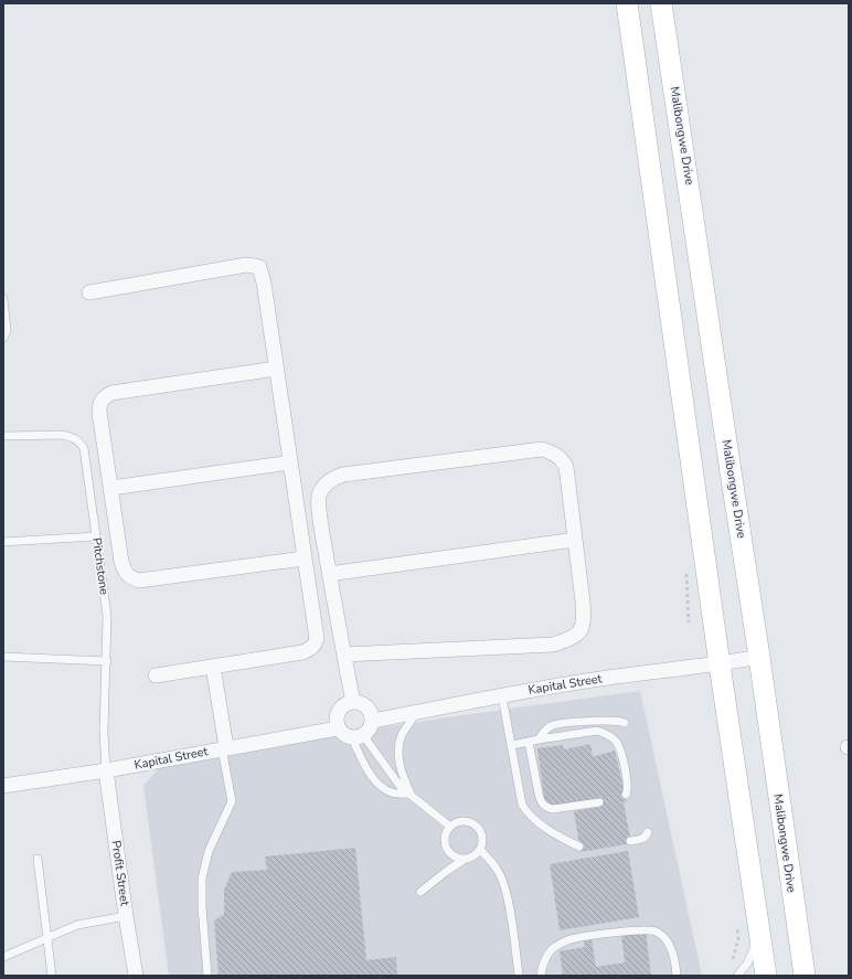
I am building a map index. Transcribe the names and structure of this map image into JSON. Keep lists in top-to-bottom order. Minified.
{"streets":{"main road":["Malibongwe Drive"],"street":["Kapital Street","Profit Street"],"lane":["Pitchstone"]},"crossings":[["Malibongwe Drive","Kapital Street"],["Pitchstone","Kapital Street"],["Pitchstone","Profit Street"],["Kapital Street","Profit Street"]]}
